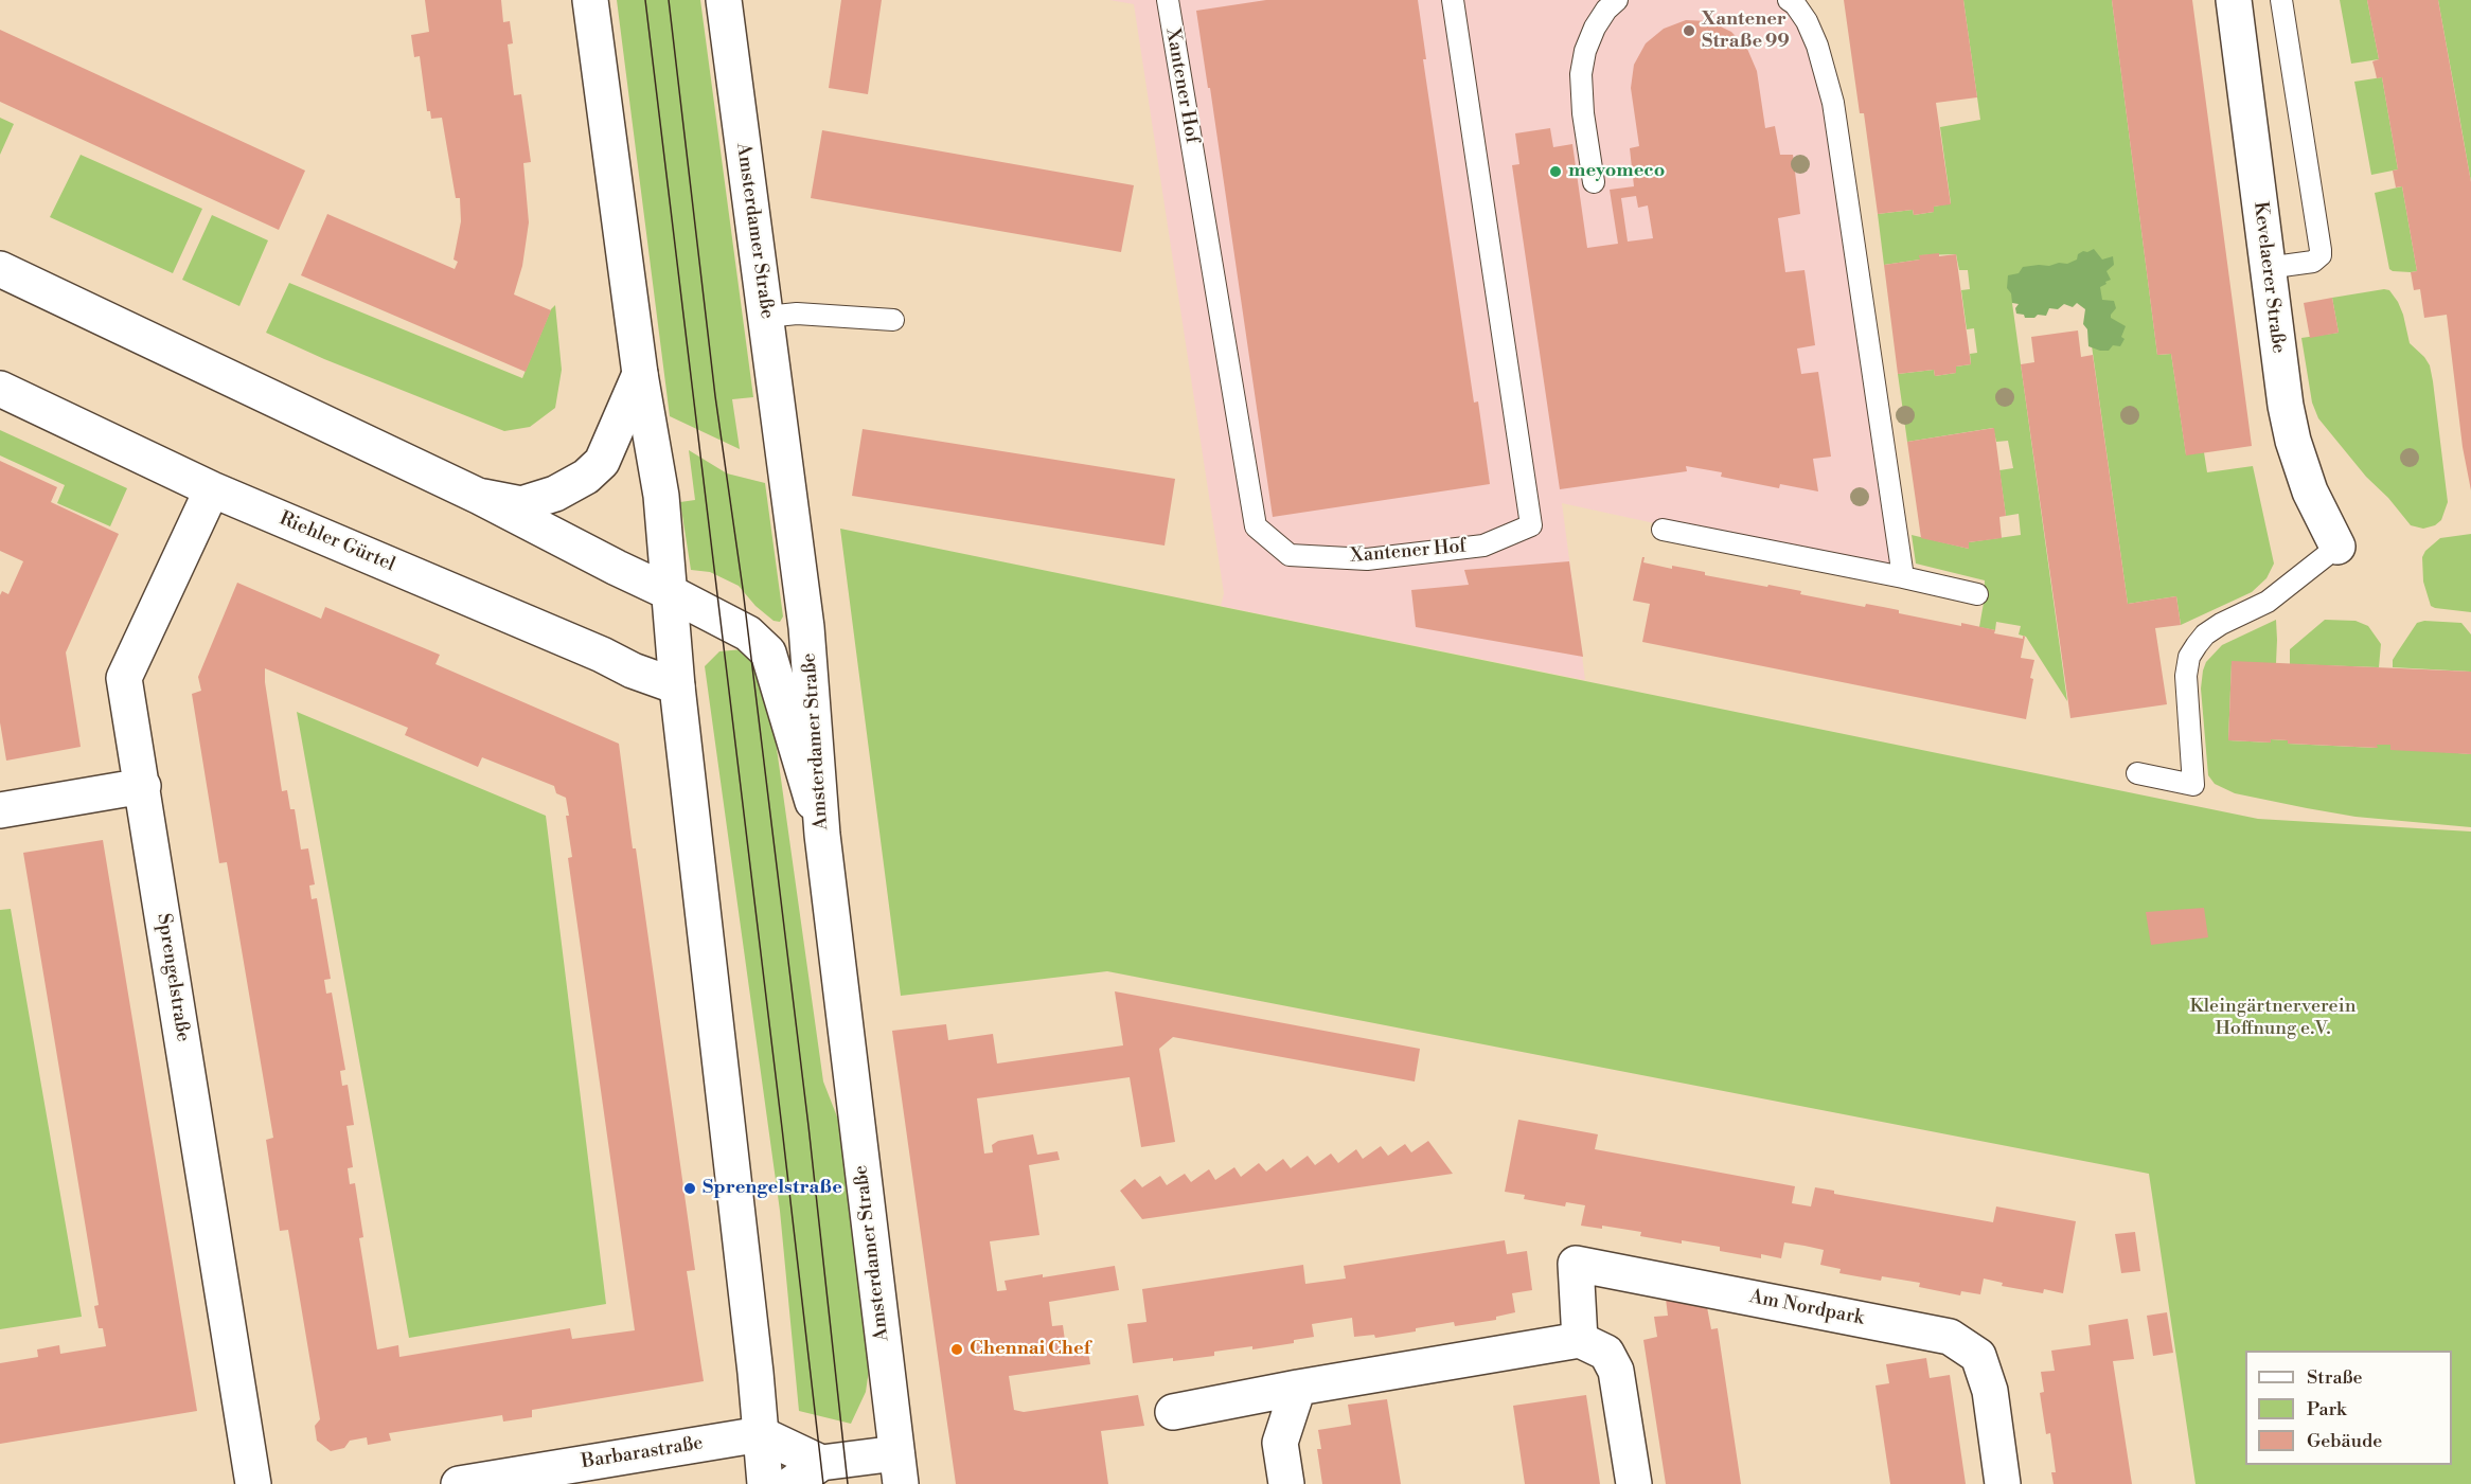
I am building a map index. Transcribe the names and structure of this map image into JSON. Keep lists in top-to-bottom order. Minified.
{"streets":{"street":["Amsterdamer Straße","Kevelaerer Straße","Riehler Gürtel","Sprengelstraße","Am Nordpark","Barbarastraße"],"lane":["Xantener Hof"]},"crossings":[["Riehler Gürtel","Sprengelstraße"]],"parks":["Kleingärtnerverein Hoffnung e.V."],"places":["Xantener Straße 99","meyomeco","Sprengelstraße","Chennai Chef"],"legend":["Straße","Park","Gebäude"]}
